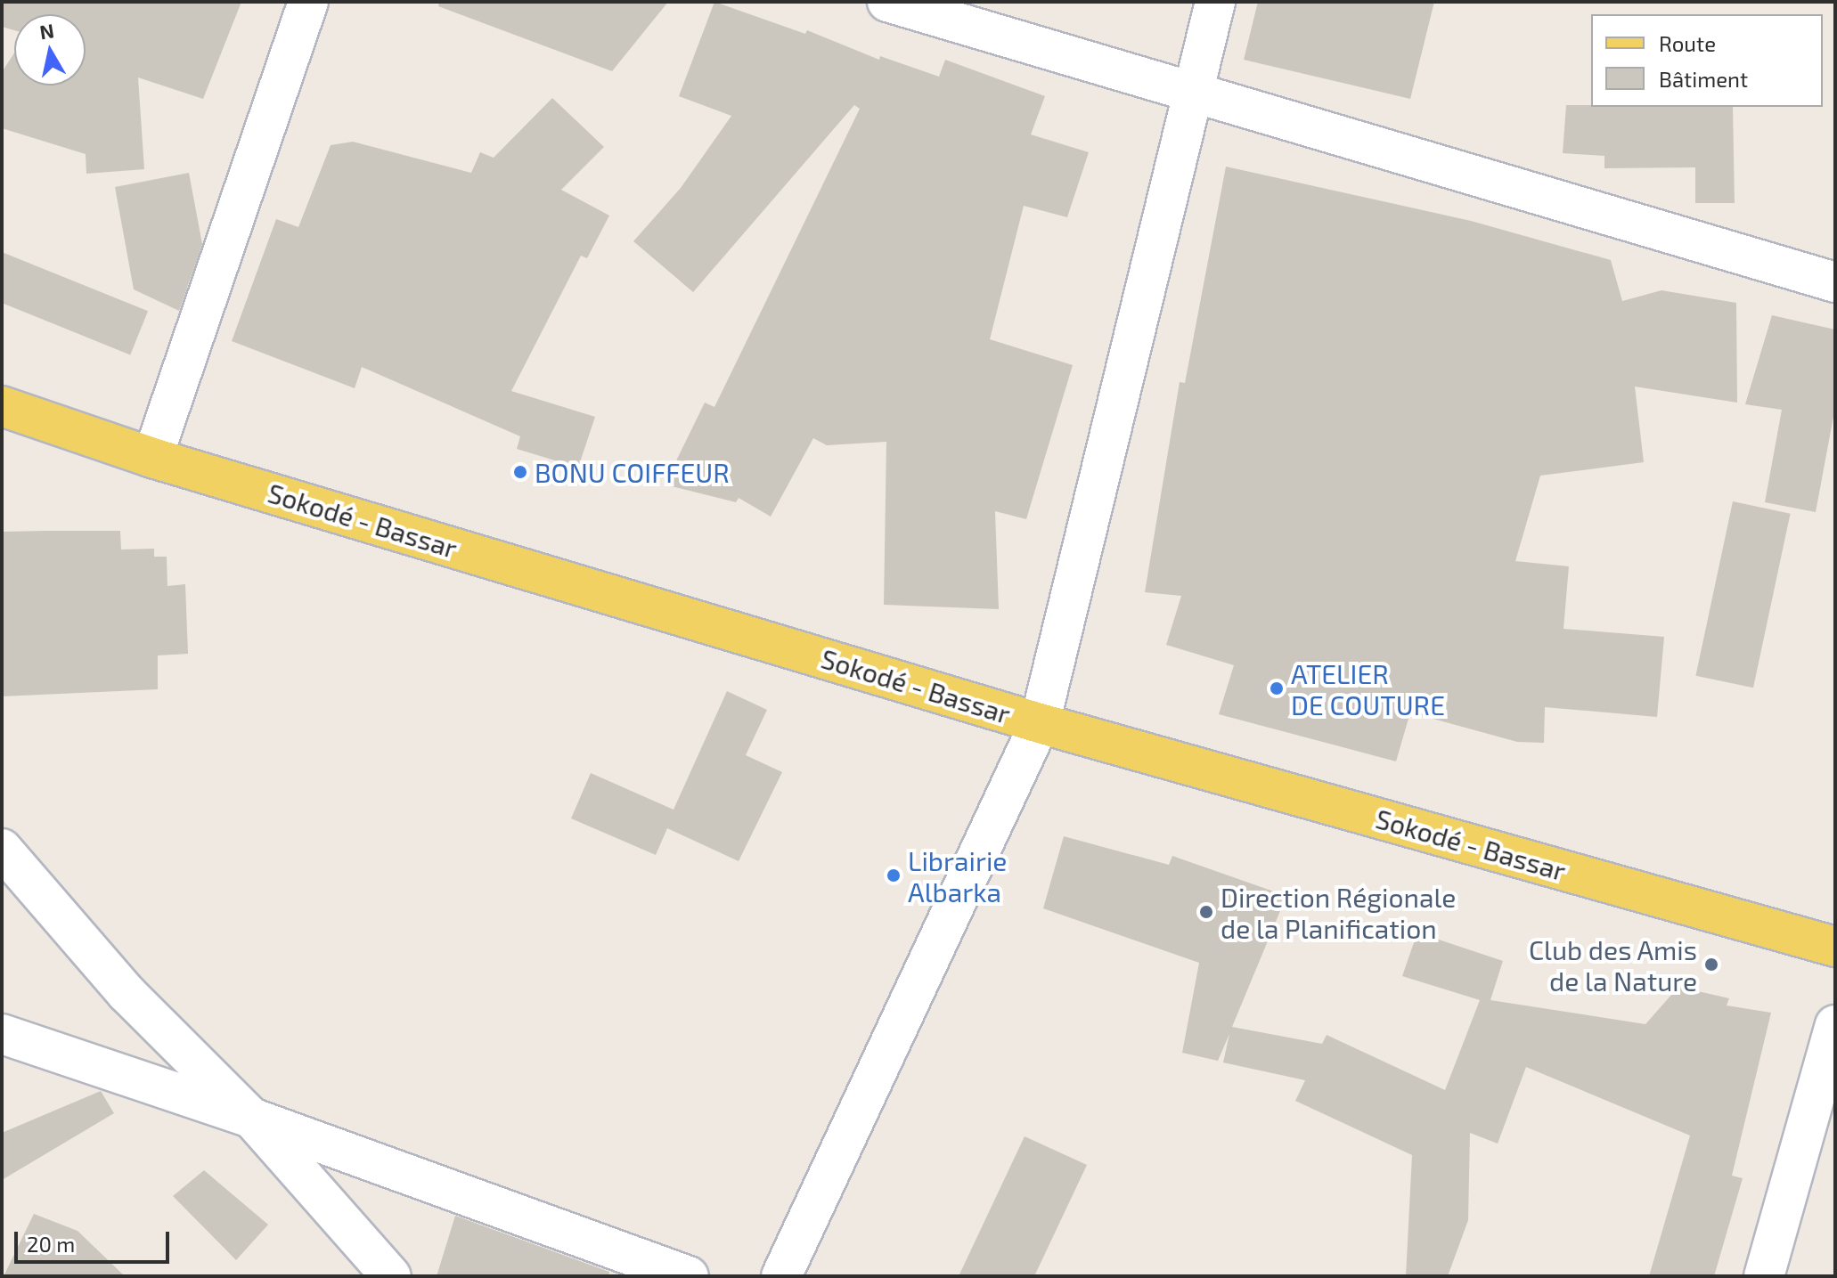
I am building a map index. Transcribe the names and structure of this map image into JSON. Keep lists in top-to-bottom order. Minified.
{"streets":{"main road":["Sokodé - Bassar"]},"places":["BONU COIFFEUR","ATELIER DE COUTURE","Librairie Albarka","Direction Régionale de la Planification","Club des Amis de la Nature"],"legend":["Route","Bâtiment"],"scale_bar":"20 m","north":"top"}
